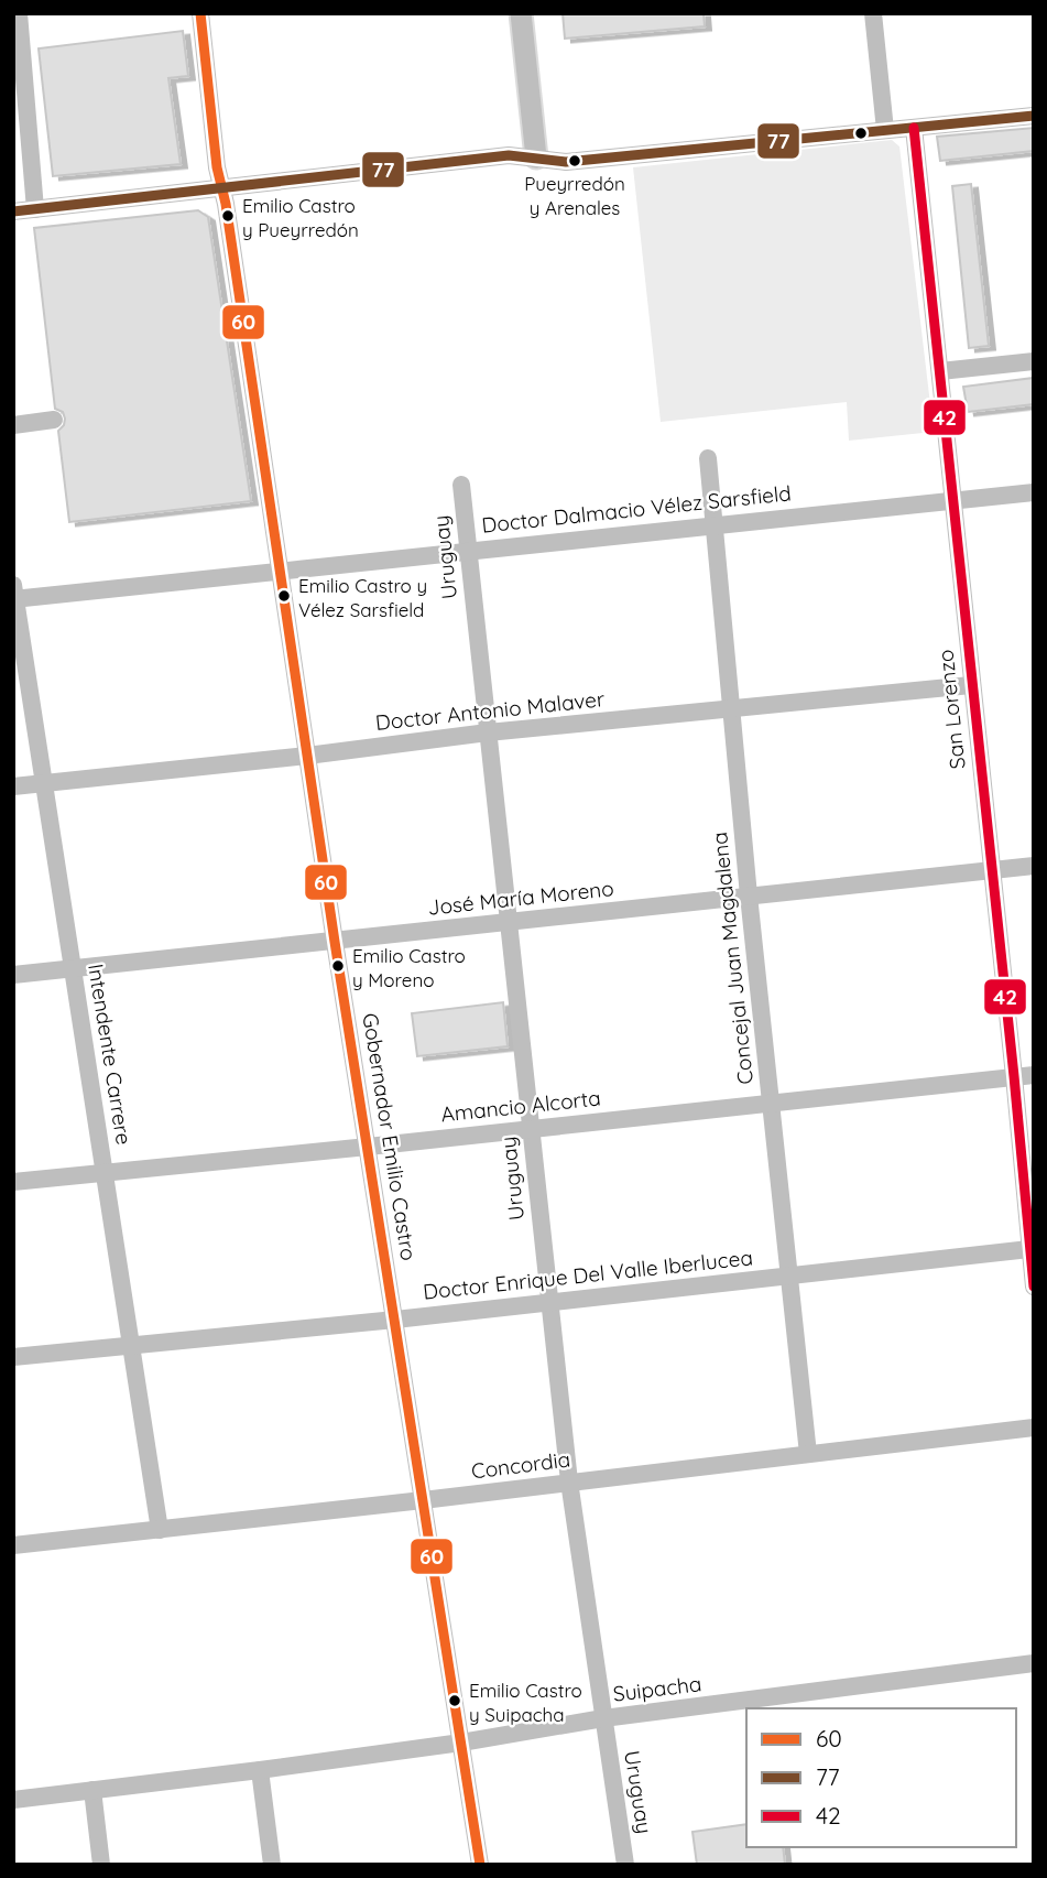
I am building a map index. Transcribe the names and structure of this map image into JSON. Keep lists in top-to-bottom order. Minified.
{"streets":{"street":["Doctor Dalmacio Vélez Sarsfield","Uruguay","San Lorenzo","Doctor Antonio Malaver","José María Moreno","Concejal Juan Magdalena","Intendente Carrere","Amancio Alcorta","Gobernador Emilio Castro","Doctor Enrique Del Valle Iberlucea","Concordia","Suipacha"]},"crossings":[["Doctor Dalmacio Vélez Sarsfield","Uruguay"],["Doctor Dalmacio Vélez Sarsfield","San Lorenzo"],["Doctor Dalmacio Vélez Sarsfield","Concejal Juan Magdalena"],["Doctor Dalmacio Vélez Sarsfield","Intendente Carrere"],["Doctor Dalmacio Vélez Sarsfield","Gobernador Emilio Castro"],["Uruguay","Doctor Antonio Malaver"],["Uruguay","José María Moreno"],["Uruguay","Amancio Alcorta"],["Uruguay","Doctor Enrique Del Valle Iberlucea"],["Uruguay","Concordia"],["Uruguay","Suipacha"],["San Lorenzo","Doctor Antonio Malaver"],["San Lorenzo","José María Moreno"],["San Lorenzo","Amancio Alcorta"],["San Lorenzo","Doctor Enrique Del Valle Iberlucea"],["Doctor Antonio Malaver","Concejal Juan Magdalena"],["Doctor Antonio Malaver","Intendente Carrere"],["Doctor Antonio Malaver","Gobernador Emilio Castro"],["José María Moreno","Concejal Juan Magdalena"],["José María Moreno","Intendente Carrere"],["José María Moreno","Gobernador Emilio Castro"],["Concejal Juan Magdalena","Amancio Alcorta"],["Concejal Juan Magdalena","Doctor Enrique Del Valle Iberlucea"],["Concejal Juan Magdalena","Concordia"],["Intendente Carrere","Amancio Alcorta"],["Intendente Carrere","Doctor Enrique Del Valle Iberlucea"],["Intendente Carrere","Concordia"],["Amancio Alcorta","Gobernador Emilio Castro"],["Gobernador Emilio Castro","Doctor Enrique Del Valle Iberlucea"],["Gobernador Emilio Castro","Concordia"],["Gobernador Emilio Castro","Suipacha"]],"places":["Pueyrredón y Arenales","Emilio Castro y Pueyrredón","Emilio Castro y Vélez Sarsfield","Emilio Castro y Moreno","Emilio Castro y Suipacha"],"lines":["transit line 60","transit line 77","transit line 42"],"legend":["60","77","42"]}
